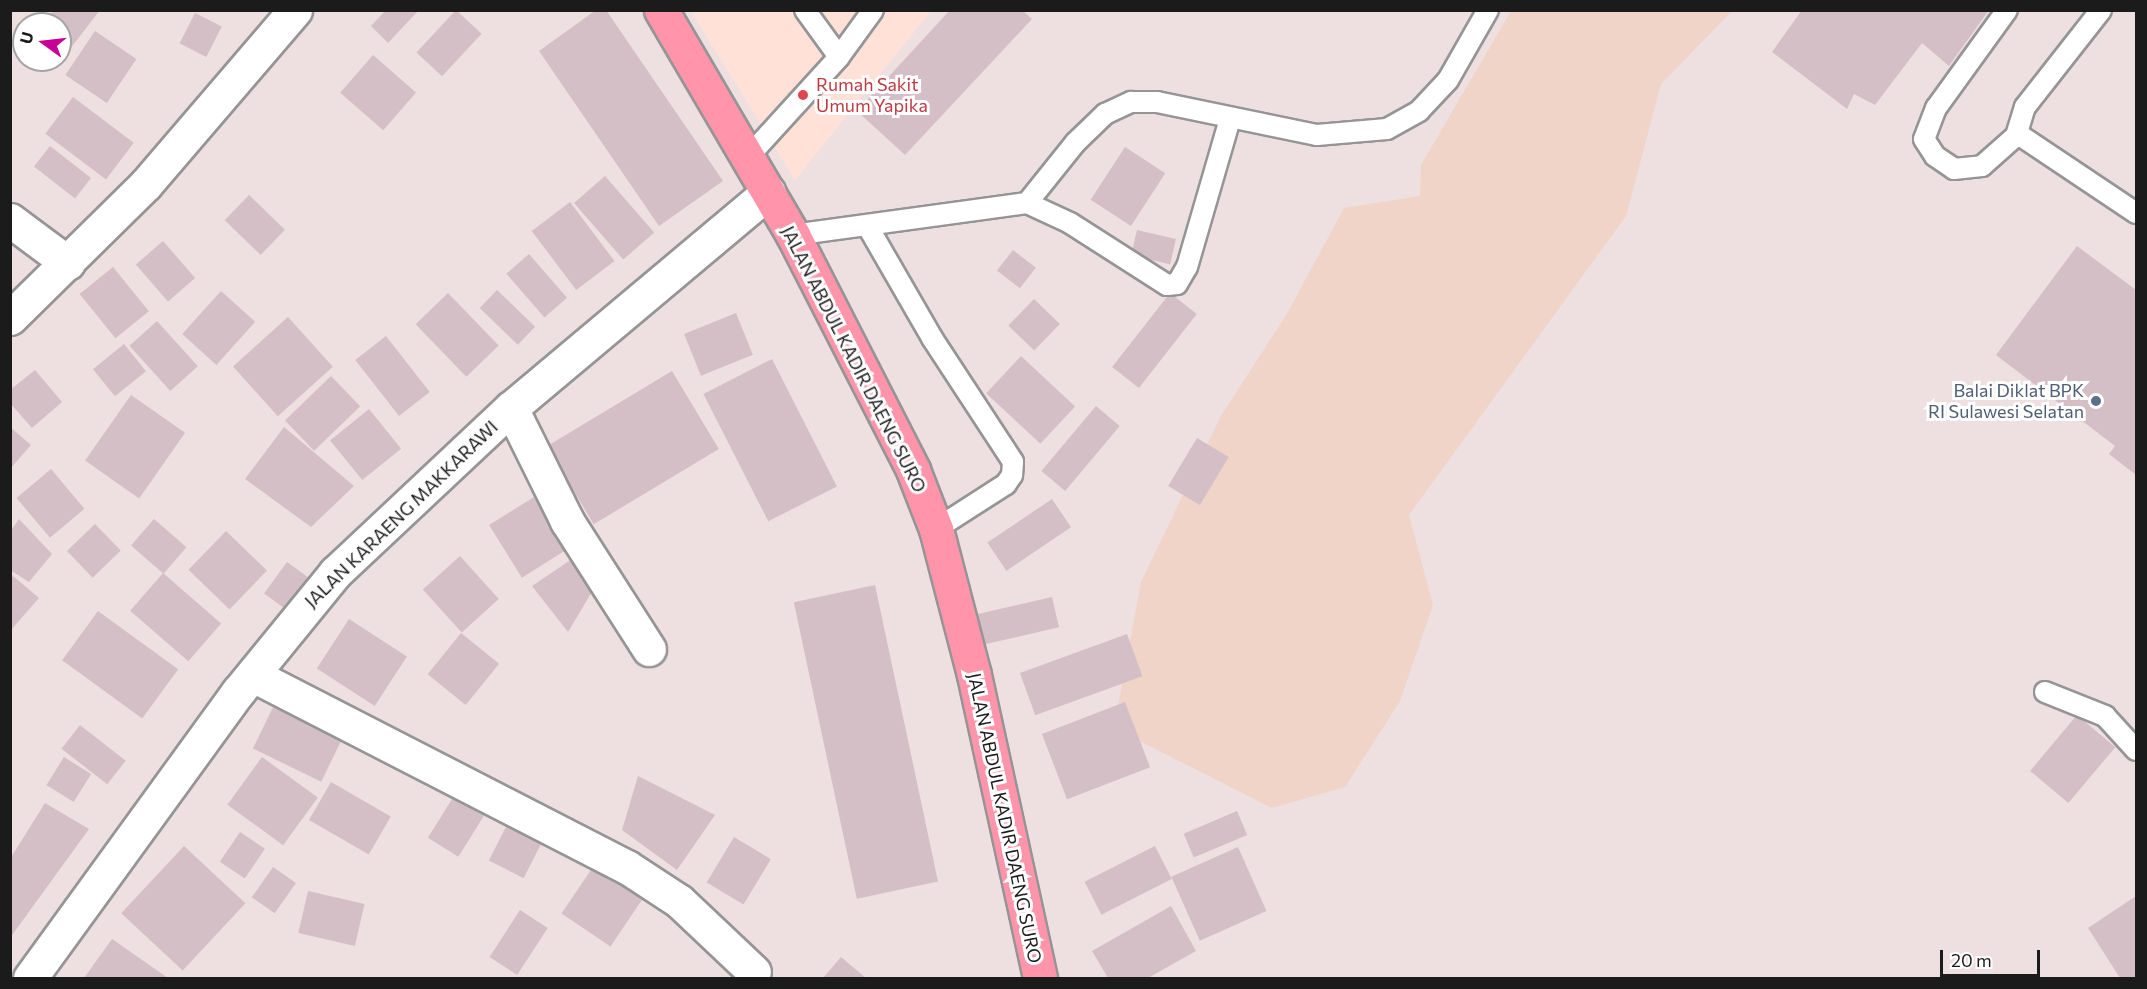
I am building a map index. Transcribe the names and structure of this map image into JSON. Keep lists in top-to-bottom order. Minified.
{"streets":{"main road":["JALAN ABDUL KADIR DAENG SURO"],"street":["JALAN KARAENG MAKKARAWI"]},"crossings":[["JALAN ABDUL KADIR DAENG SURO","JALAN KARAENG MAKKARAWI"]],"places":["Rumah Sakit Umum Yapika","Balai Diklat BPK RI Sulawesi Selatan"],"scale_bar":"20 m","north":"left"}
